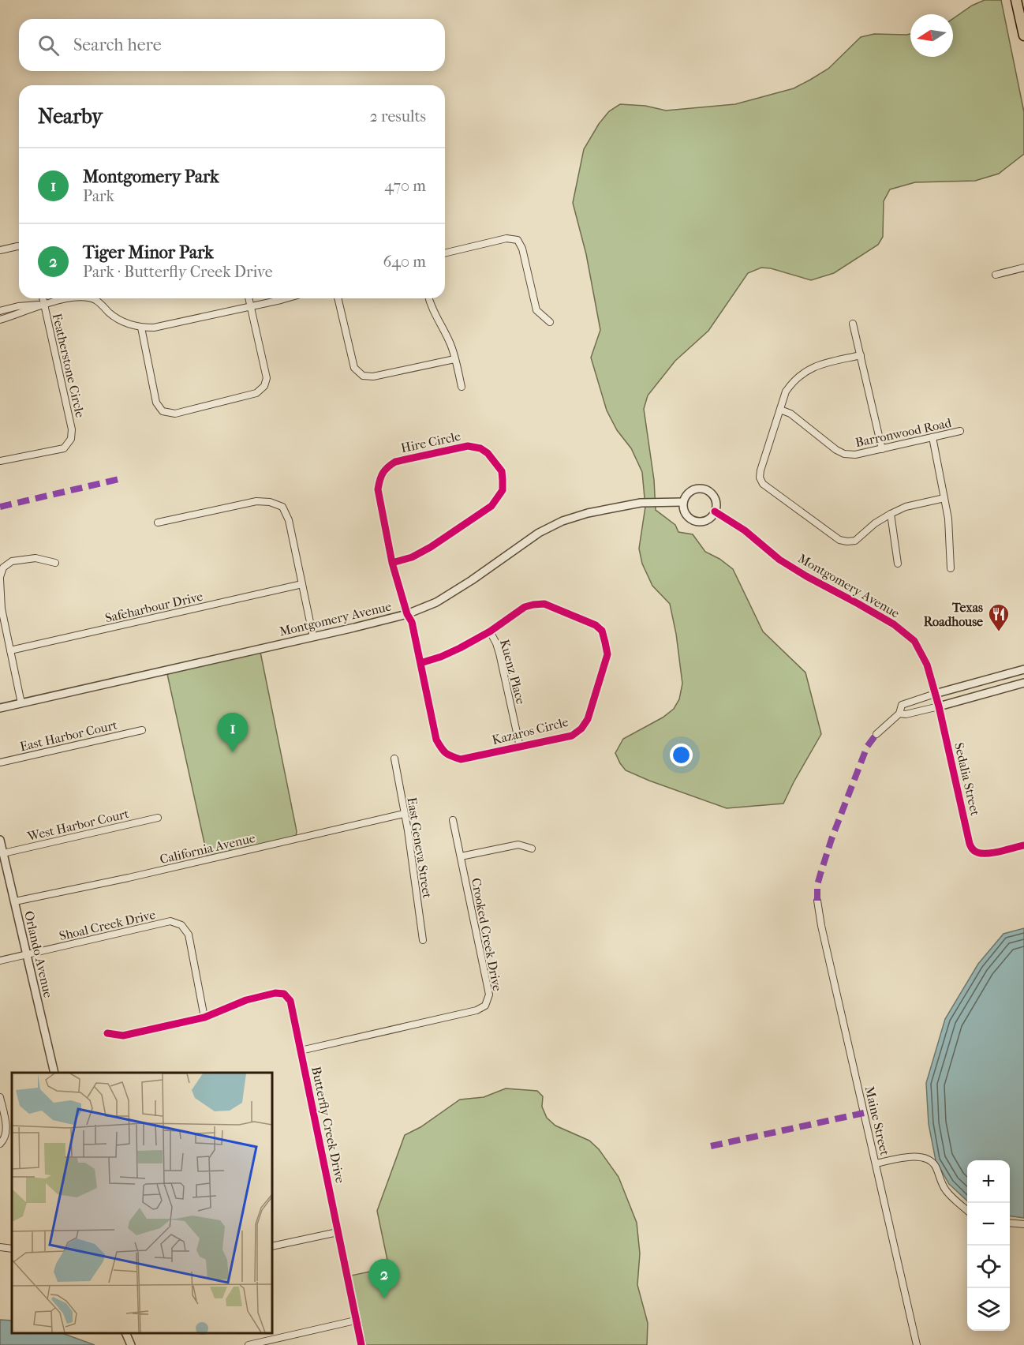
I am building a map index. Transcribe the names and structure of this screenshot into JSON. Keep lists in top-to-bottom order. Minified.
{"streets":{"street":["Featherstone Circle","Barronwood Road","Hire Circle","Montgomery Avenue","Safeharbour Drive","Kuenz Place","Kazaros Circle","East Harbor Court","Sedalia Street","West Harbor Court","East Geneva Street","California Avenue","Shoal Creek Drive","Crooked Creek Drive","Orlando Avenue","Maine Street","Butterfly Creek Drive"]},"crossings":[["Hire Circle","Montgomery Avenue"],["Hire Circle","Kazaros Circle"],["Montgomery Avenue","Kazaros Circle"],["Montgomery Avenue","Sedalia Street"],["Kuenz Place","Kazaros Circle"],["West Harbor Court","Orlando Avenue"],["East Geneva Street","California Avenue"],["California Avenue","Orlando Avenue"],["Shoal Creek Drive","Orlando Avenue"],["Shoal Creek Drive","Butterfly Creek Drive"],["Crooked Creek Drive","Butterfly Creek Drive"]],"places":{"restaurant":["Texas Roadhouse"]},"north":"left","page":{"search":"Search here","heading":["Nearby","2 results"],"list":[{"mark":"1","name":"Montgomery Park","note":"Park","value":"470 m"},{"mark":"2","name":"Tiger Minor Park","note":"Park · Butterfly Creek Drive","value":"640 m"}],"pins":["1","2"],"map_buttons":["+","−"]}}
